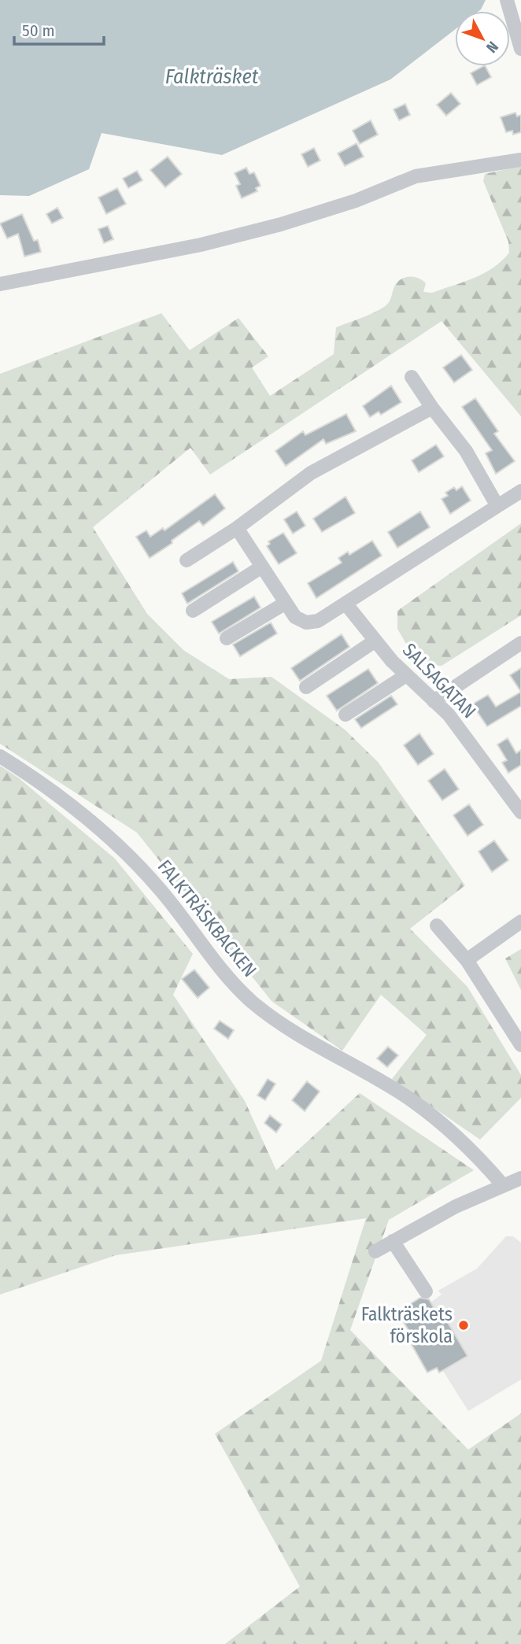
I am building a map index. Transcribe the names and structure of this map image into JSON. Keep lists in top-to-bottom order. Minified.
{"streets":{"street":["SALSAGATAN","FALKTRÄSKBACKEN"]},"water":["Falkträsket"],"places":["Falkträskets förskola"],"scale_bar":"50 m","north":"bottom right"}
